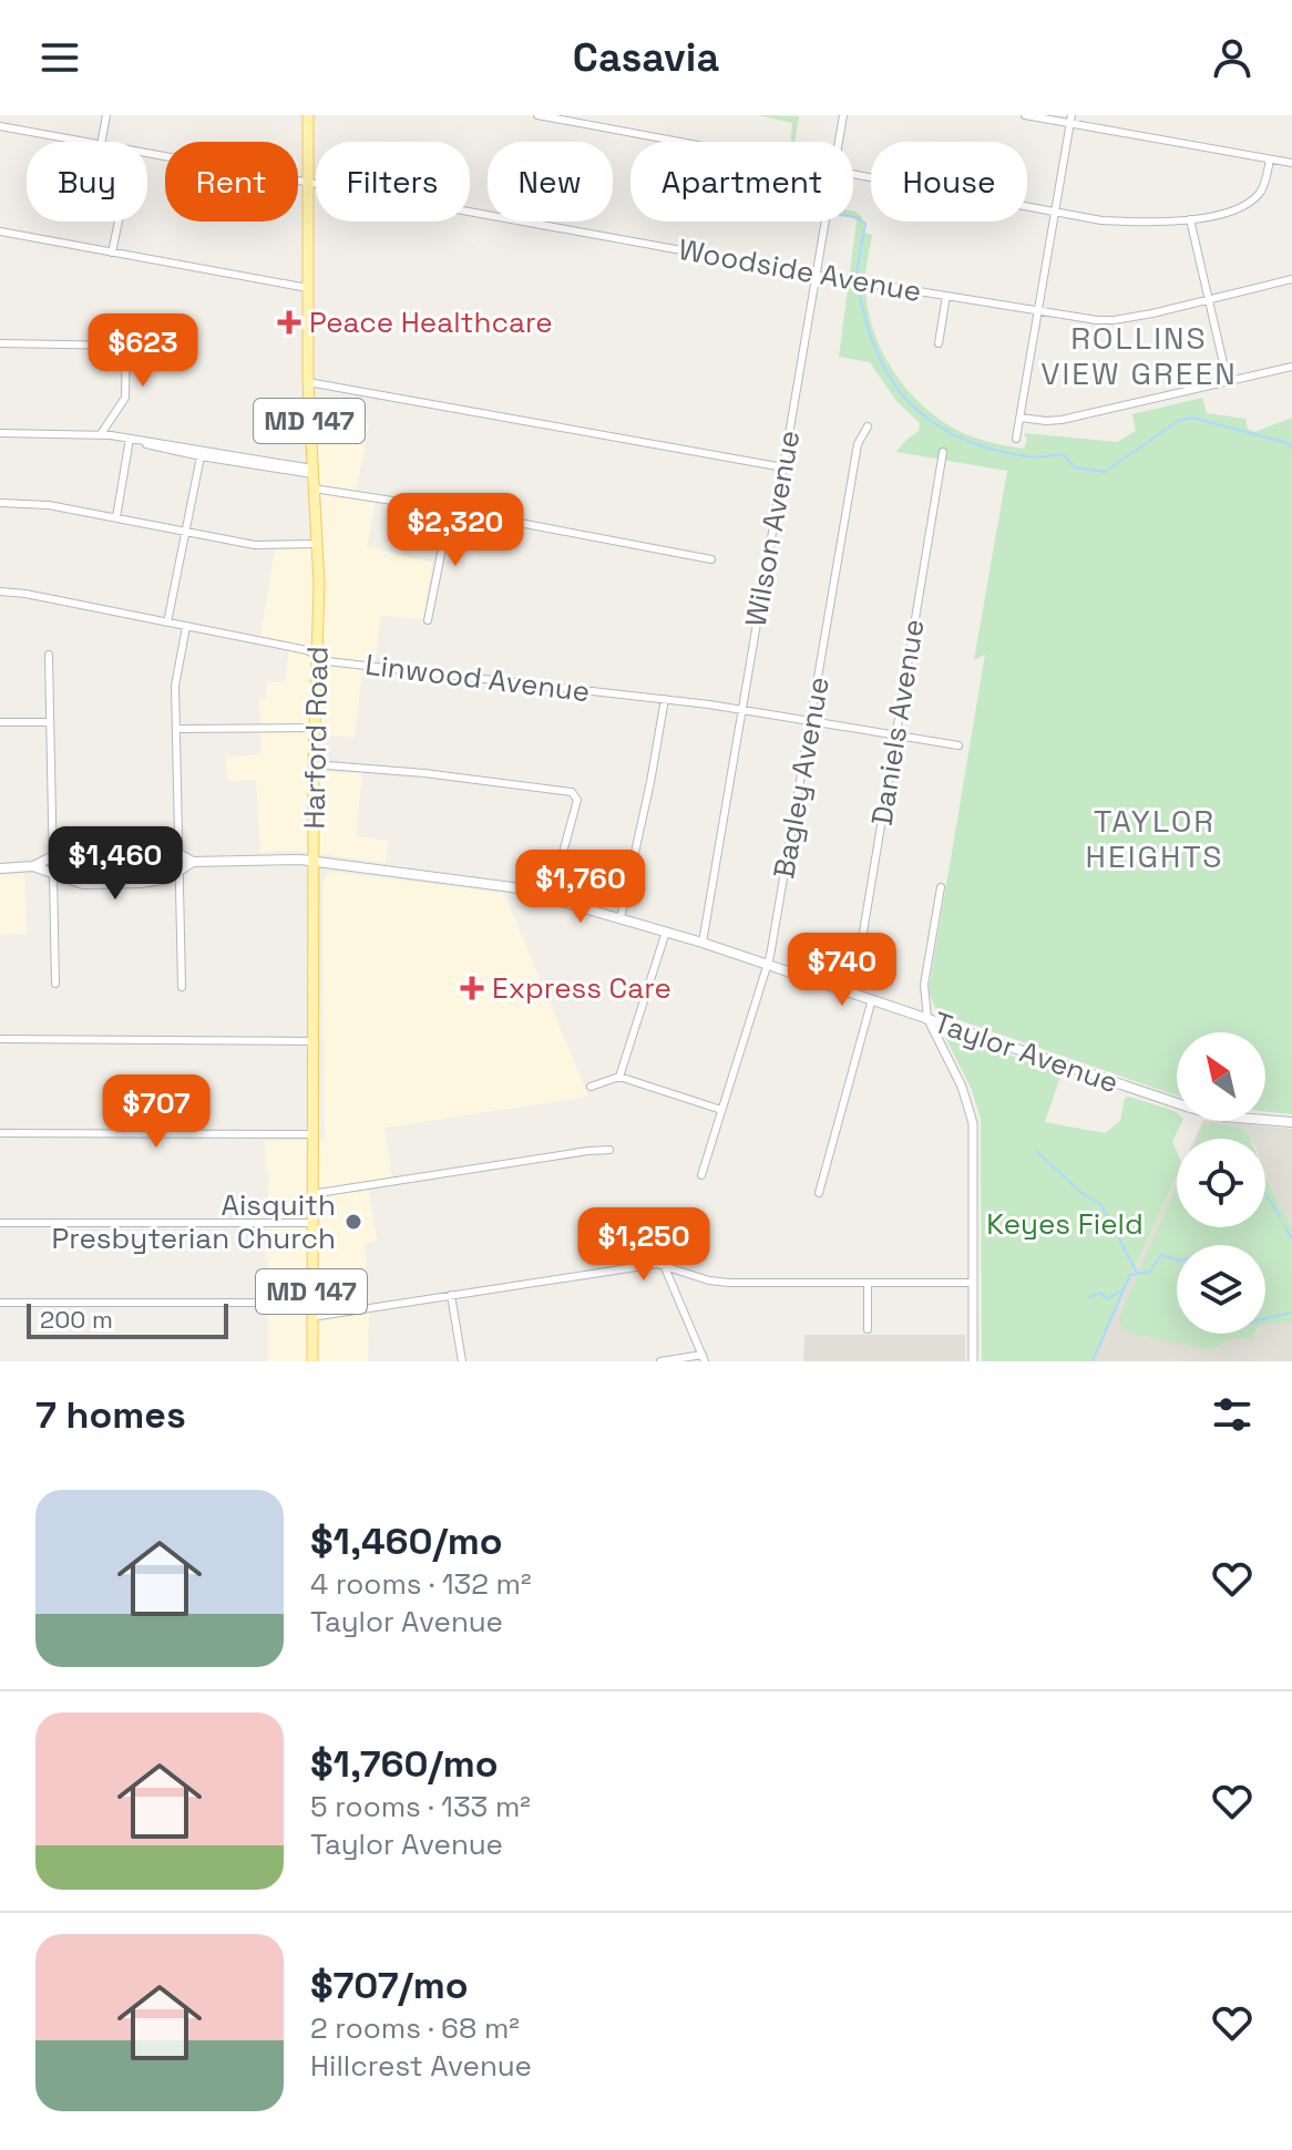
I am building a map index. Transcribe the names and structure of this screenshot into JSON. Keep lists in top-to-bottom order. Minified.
{"streets":{"main road":["MD 147","Harford Road","Taylor Avenue"],"street":["Woodside Avenue","Wilson Avenue","Linwood Avenue","Daniels Avenue","Bagley Avenue"]},"crossings":[["Woodside Avenue","Wilson Avenue"],["Woodside Avenue","Harford Road"],["Wilson Avenue","Linwood Avenue"],["Wilson Avenue","Taylor Avenue"],["Linwood Avenue","Daniels Avenue"],["Linwood Avenue","Harford Road"],["Linwood Avenue","Bagley Avenue"],["Daniels Avenue","Taylor Avenue"],["Harford Road","Taylor Avenue"],["Bagley Avenue","Taylor Avenue"]],"districts":["ROLLINS VIEW GREEN","TAYLOR HEIGHTS"],"parks":["Keyes Field"],"places":{"health":["Peace Healthcare","Express Care"],"other":["Aisquith Presbyterian Church"]},"scale_bar":"200 m","north":"top left","page":{"header":"Casavia","chip":["Buy","Rent","Filters","New","Apartment","House"],"price":["$623","$2,320","$1,460","$1,760","$740","$707","$1,250"],"scale":"200 m","heading":"7 homes","list":[{"name":"$1,460/mo","note":"4 rooms · 132 m² · Taylor Avenue"},{"name":"$1,760/mo","note":"5 rooms · 133 m² · Taylor Avenue"},{"name":"$707/mo","note":"2 rooms · 68 m² · Hillcrest Avenue"}]}}
